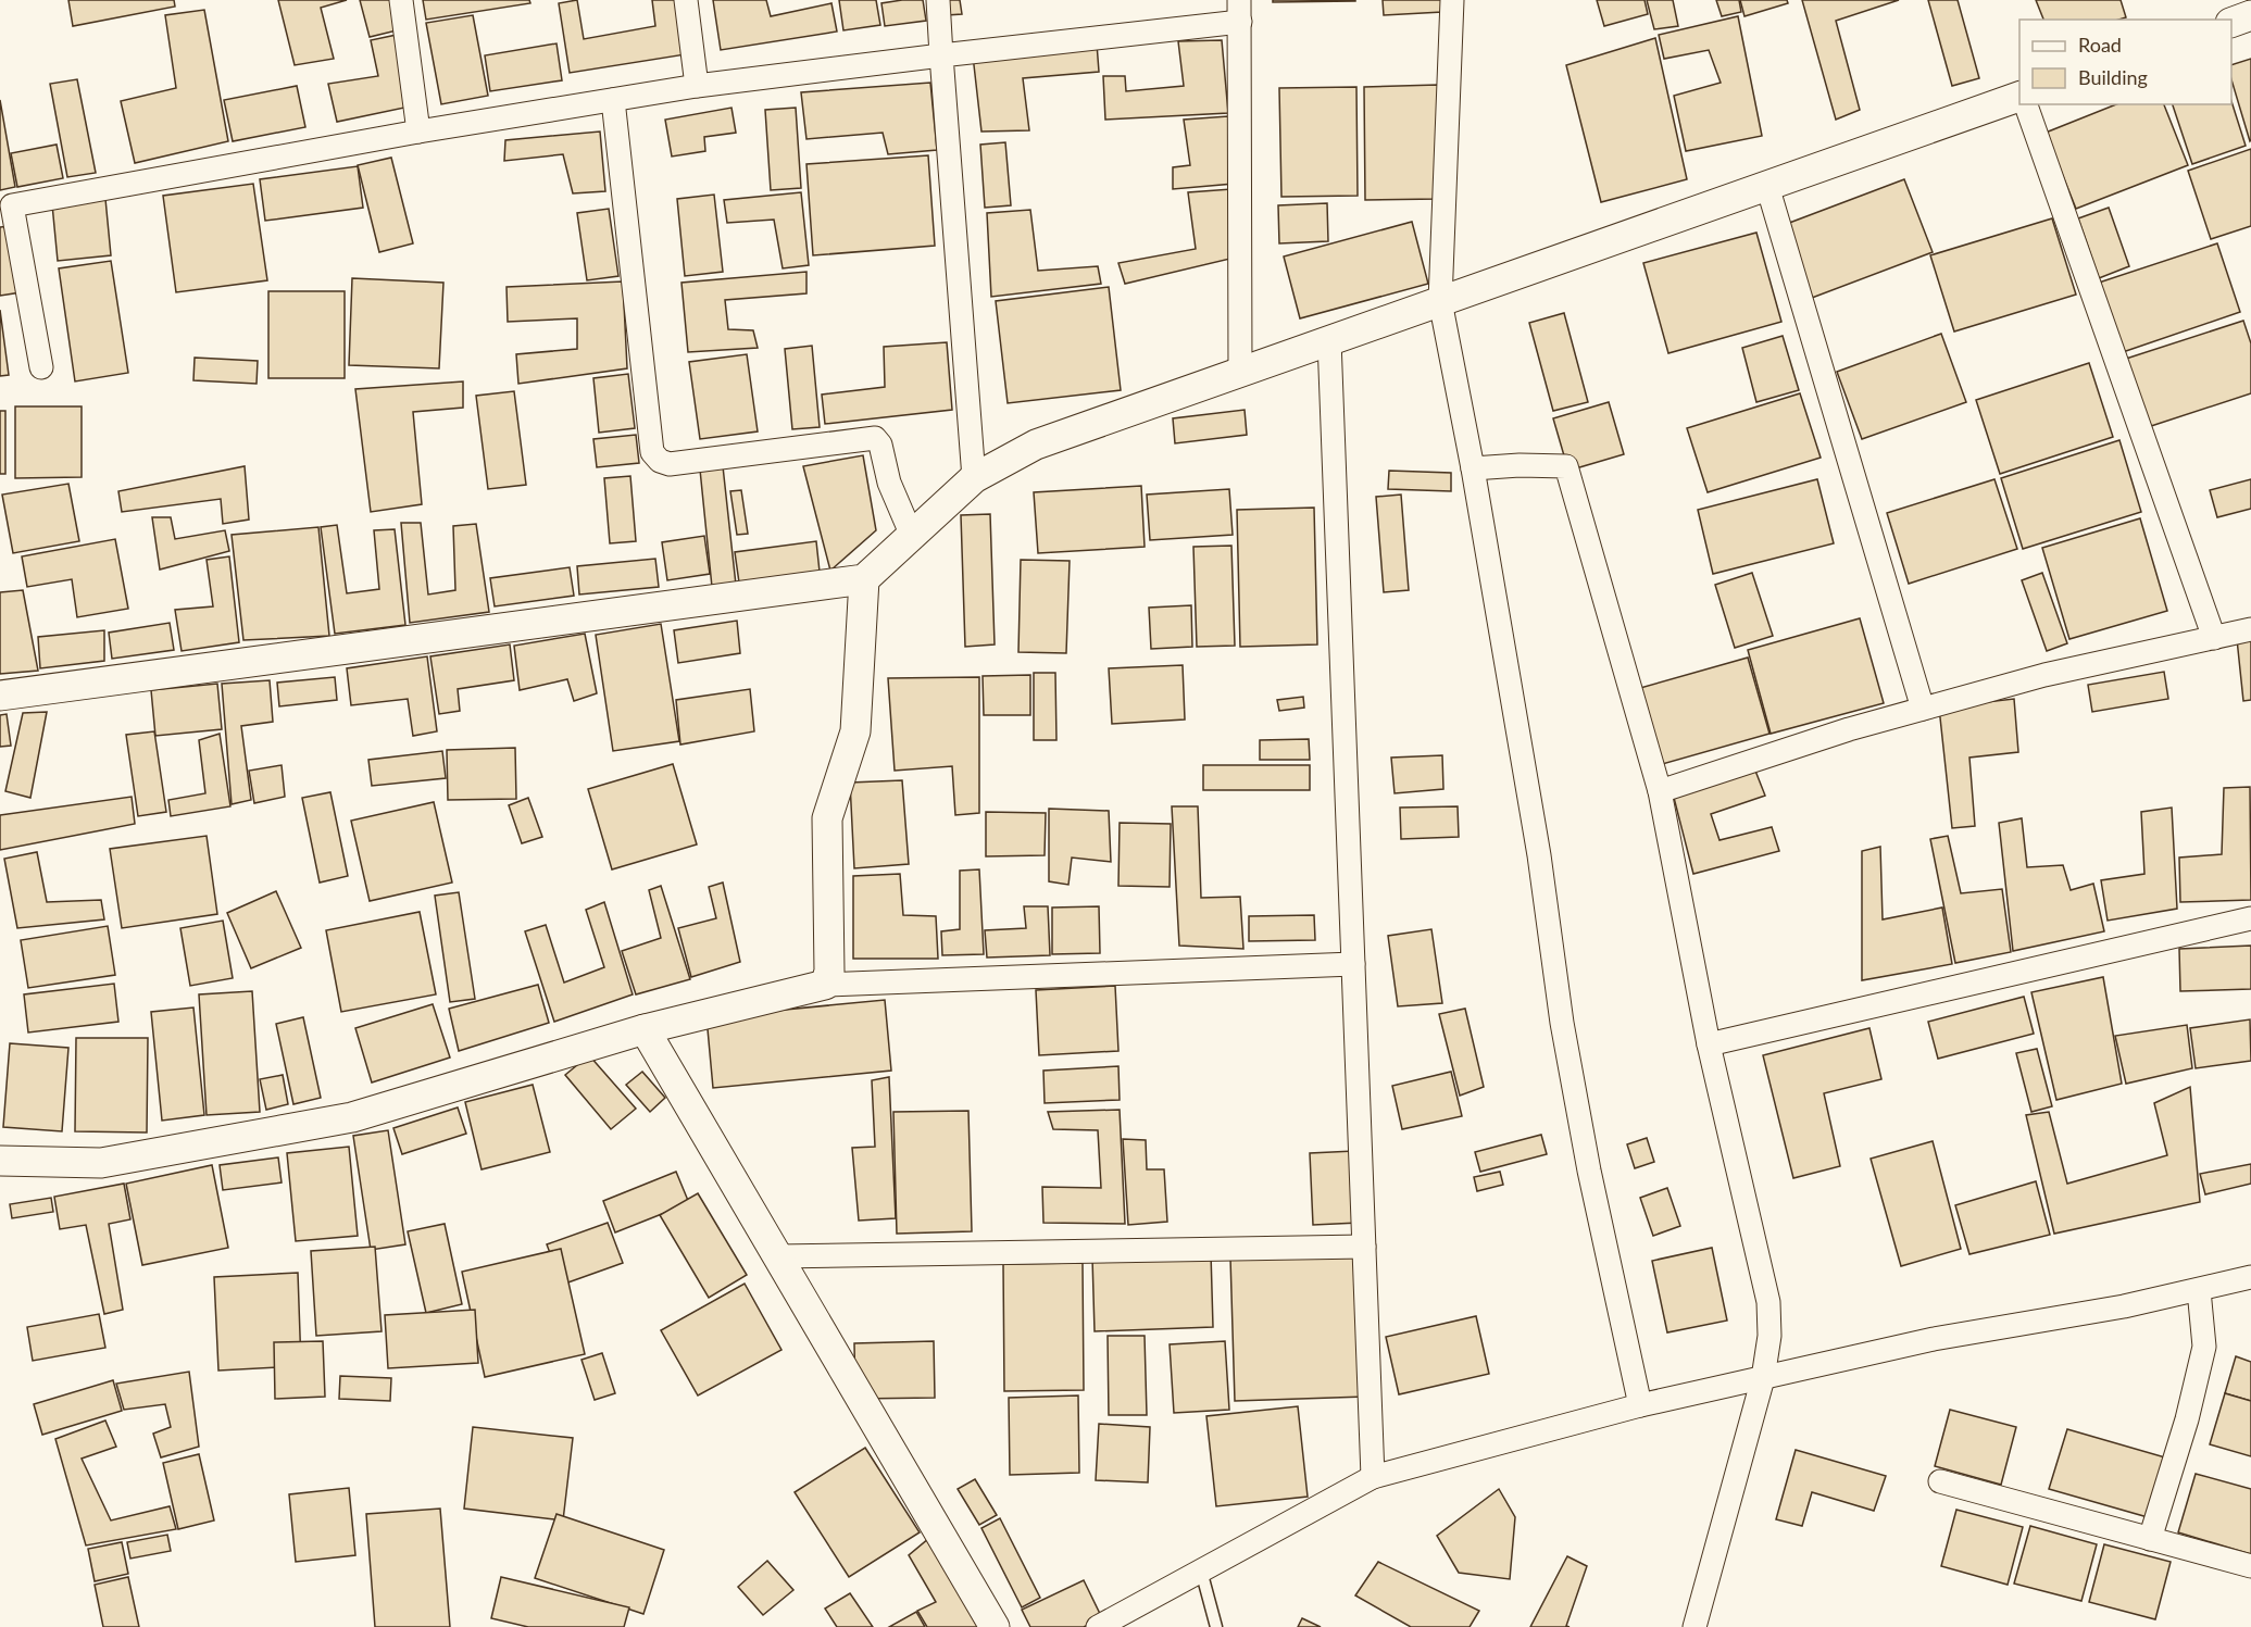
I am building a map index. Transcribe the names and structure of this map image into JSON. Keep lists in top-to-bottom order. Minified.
{"legend":["Road","Building"]}
